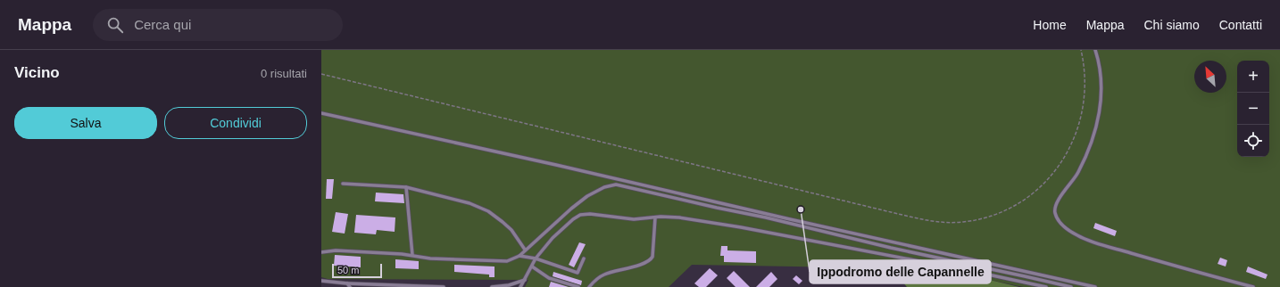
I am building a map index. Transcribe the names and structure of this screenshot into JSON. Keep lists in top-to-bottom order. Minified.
{"places":["Ippodromo delle Capannelle"],"scale_bar":"50 m","north":"top left","page":{"header":"Mappa","search":"Cerca qui","nav":["Home","Mappa","Chi siamo","Contatti"],"heading":["Vicino","0 risultati"],"map_buttons":["+","−"],"buttons":["Salva","Condividi"],"scale":"50 m"}}
